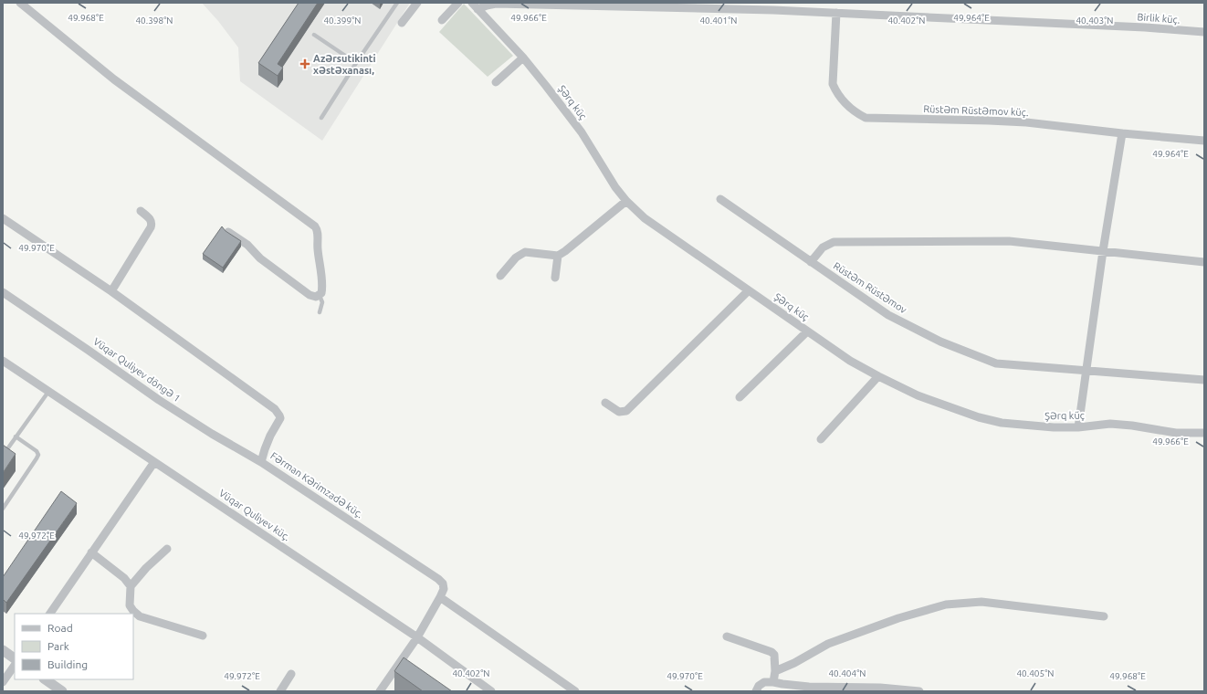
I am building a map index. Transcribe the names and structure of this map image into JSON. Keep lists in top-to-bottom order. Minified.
{"streets":{"street":["Birlik küç.","Şərq küç","Rüstəm Rüstəmov küç.","Rüstəm Rüstəmov","Vüqar Quliyev döngə 1","Fərman Kərimzadə küç.","Vüqar Quliyev küç."]},"crossings":[["Birlik küç.","Şərq küç"],["Birlik küç.","Rüstəm Rüstəmov küç."],["Vüqar Quliyev döngə 1","Fərman Kərimzadə küç."]],"places":{"health":["Azərsutikinti xəstəxanası,"]},"legend":["Road","Park","Building"],"coordinates":["49.968°E","49.966°E","49.964°E","40.398°N","40.399°N","40.401°N","40.402°N","40.403°N","49.970°E","49.972°E","40.404°N","40.405°N"]}
